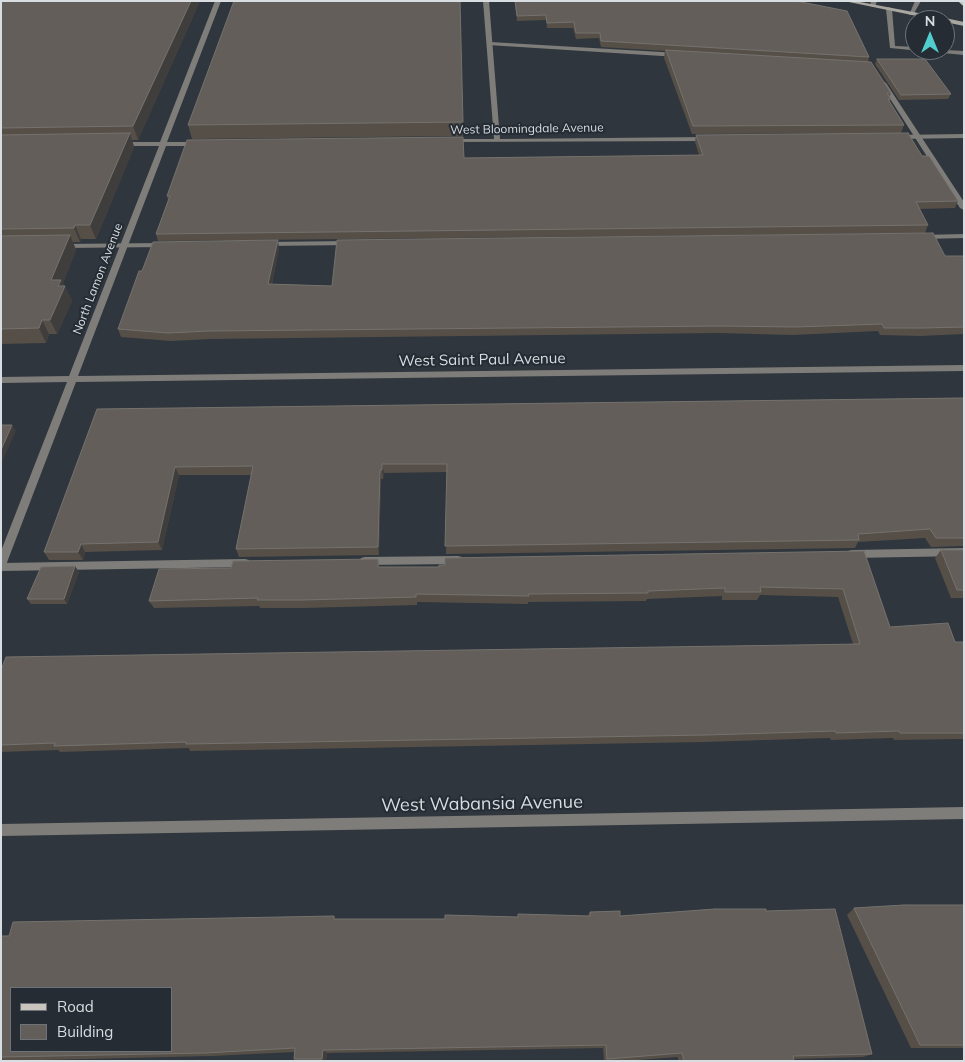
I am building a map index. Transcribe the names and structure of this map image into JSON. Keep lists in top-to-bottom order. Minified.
{"streets":{"street":["West Bloomingdale Avenue","North Lamon Avenue","West Saint Paul Avenue","West Wabansia Avenue"]},"crossings":[["North Lamon Avenue","West Saint Paul Avenue"]],"legend":["Road","Building"],"north":"top"}
